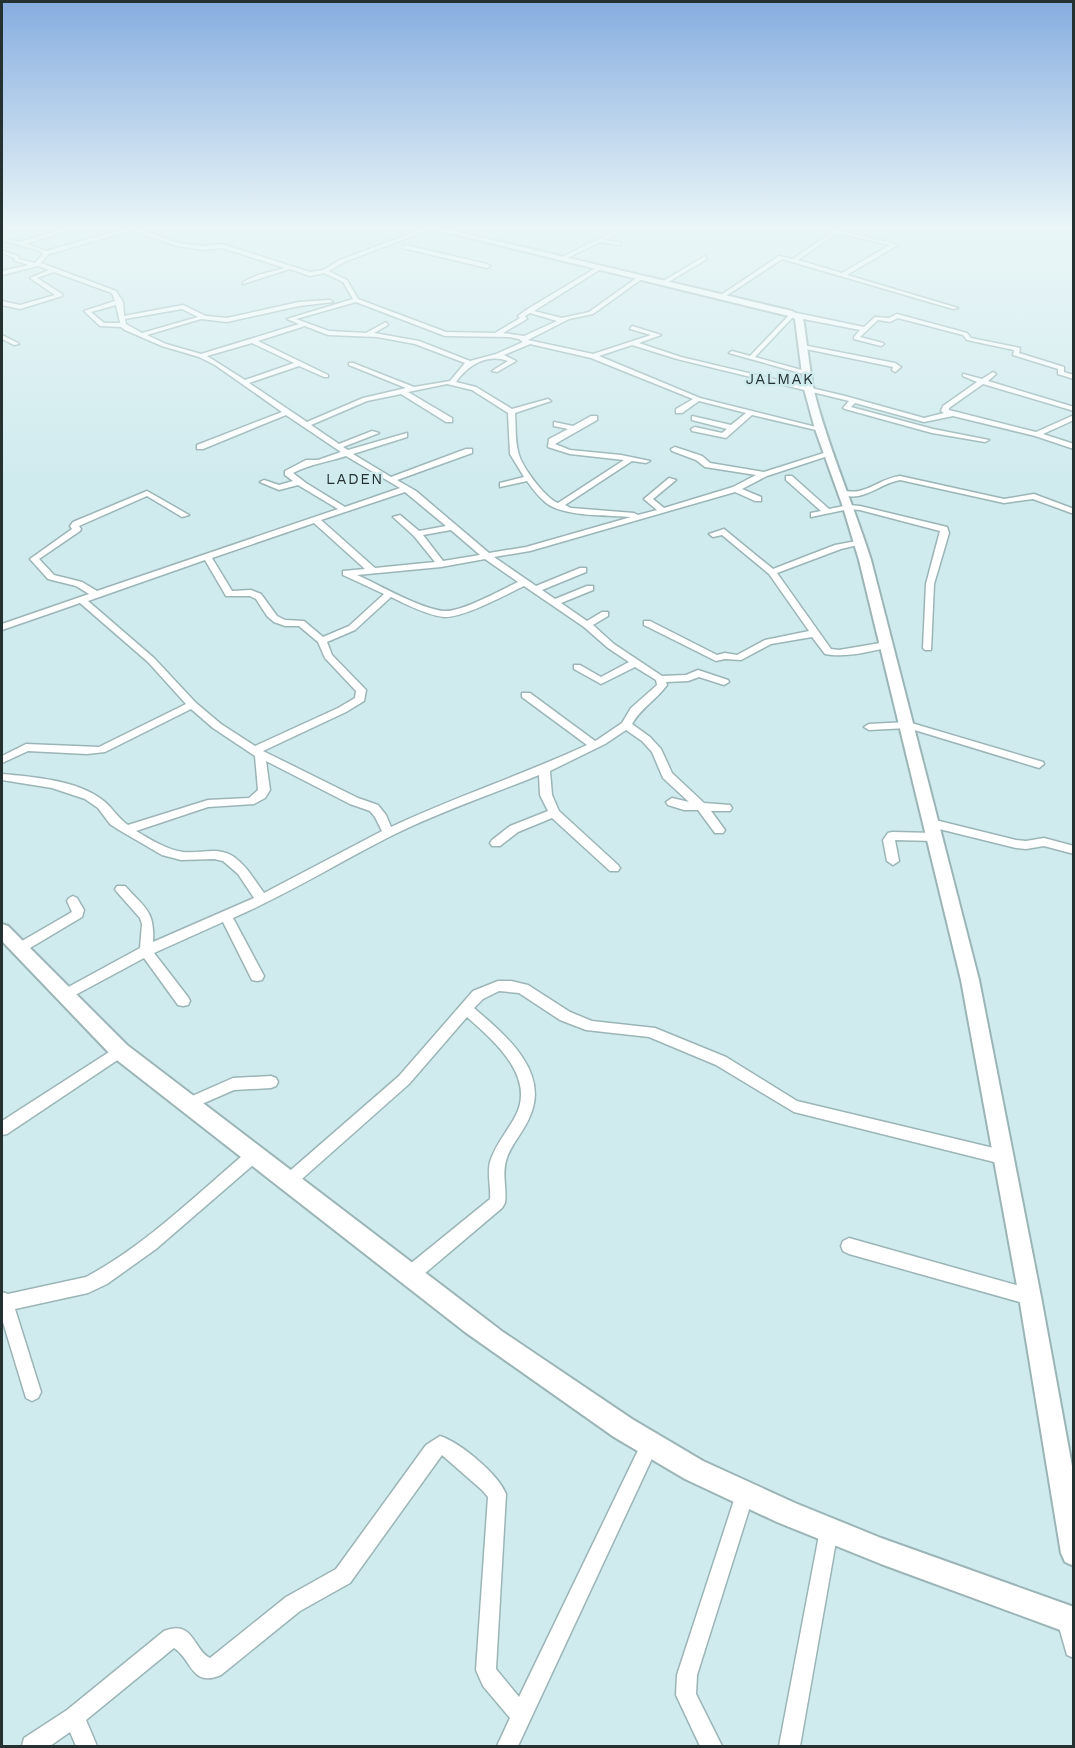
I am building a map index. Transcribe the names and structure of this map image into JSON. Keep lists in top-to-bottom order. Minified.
{"districts":["JALMAK","LADEN"]}
